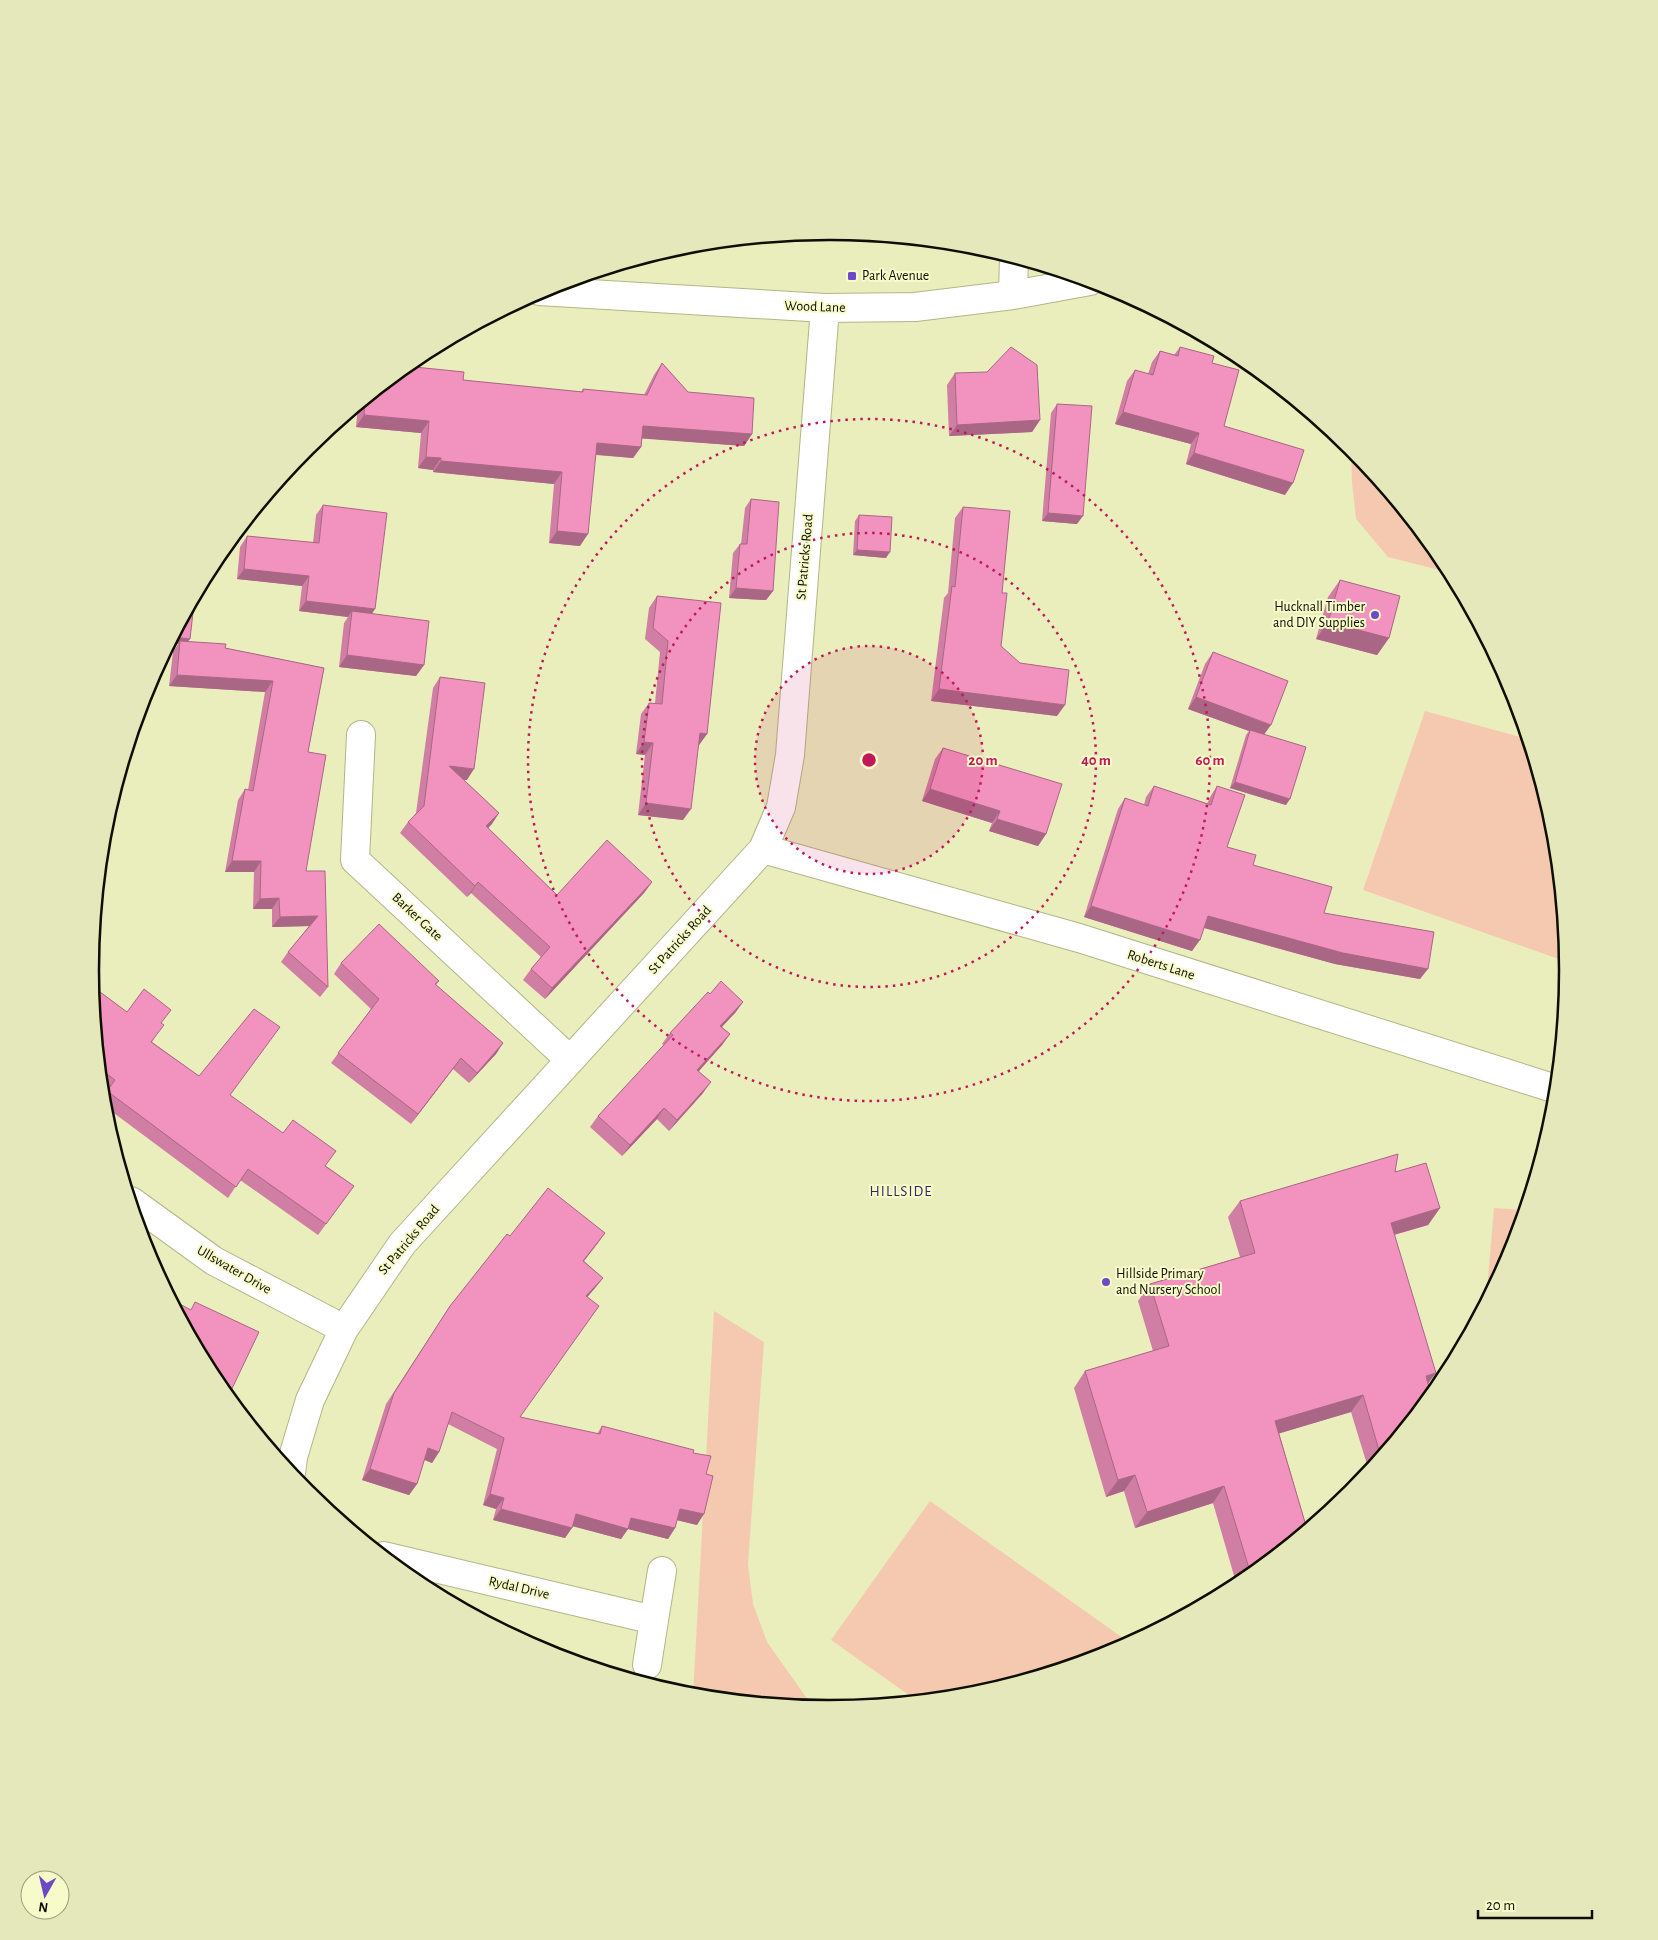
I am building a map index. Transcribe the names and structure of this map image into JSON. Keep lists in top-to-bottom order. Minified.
{"streets":{"street":["Wood Lane","St Patricks Road","Barker Gate","Roberts Lane","Ullswater Drive","Rydal Drive"]},"crossings":[["Wood Lane","St Patricks Road"],["St Patricks Road","Barker Gate"],["St Patricks Road","Roberts Lane"],["St Patricks Road","Ullswater Drive"]],"districts":["HILLSIDE"],"places":{"transit":["Park Avenue"],"other":["Hucknall Timber and DIY Supplies","Hillside Primary and Nursery School"]},"scale_bar":"20 m","north":"bottom","rings":["20 m","40 m","60 m"]}
